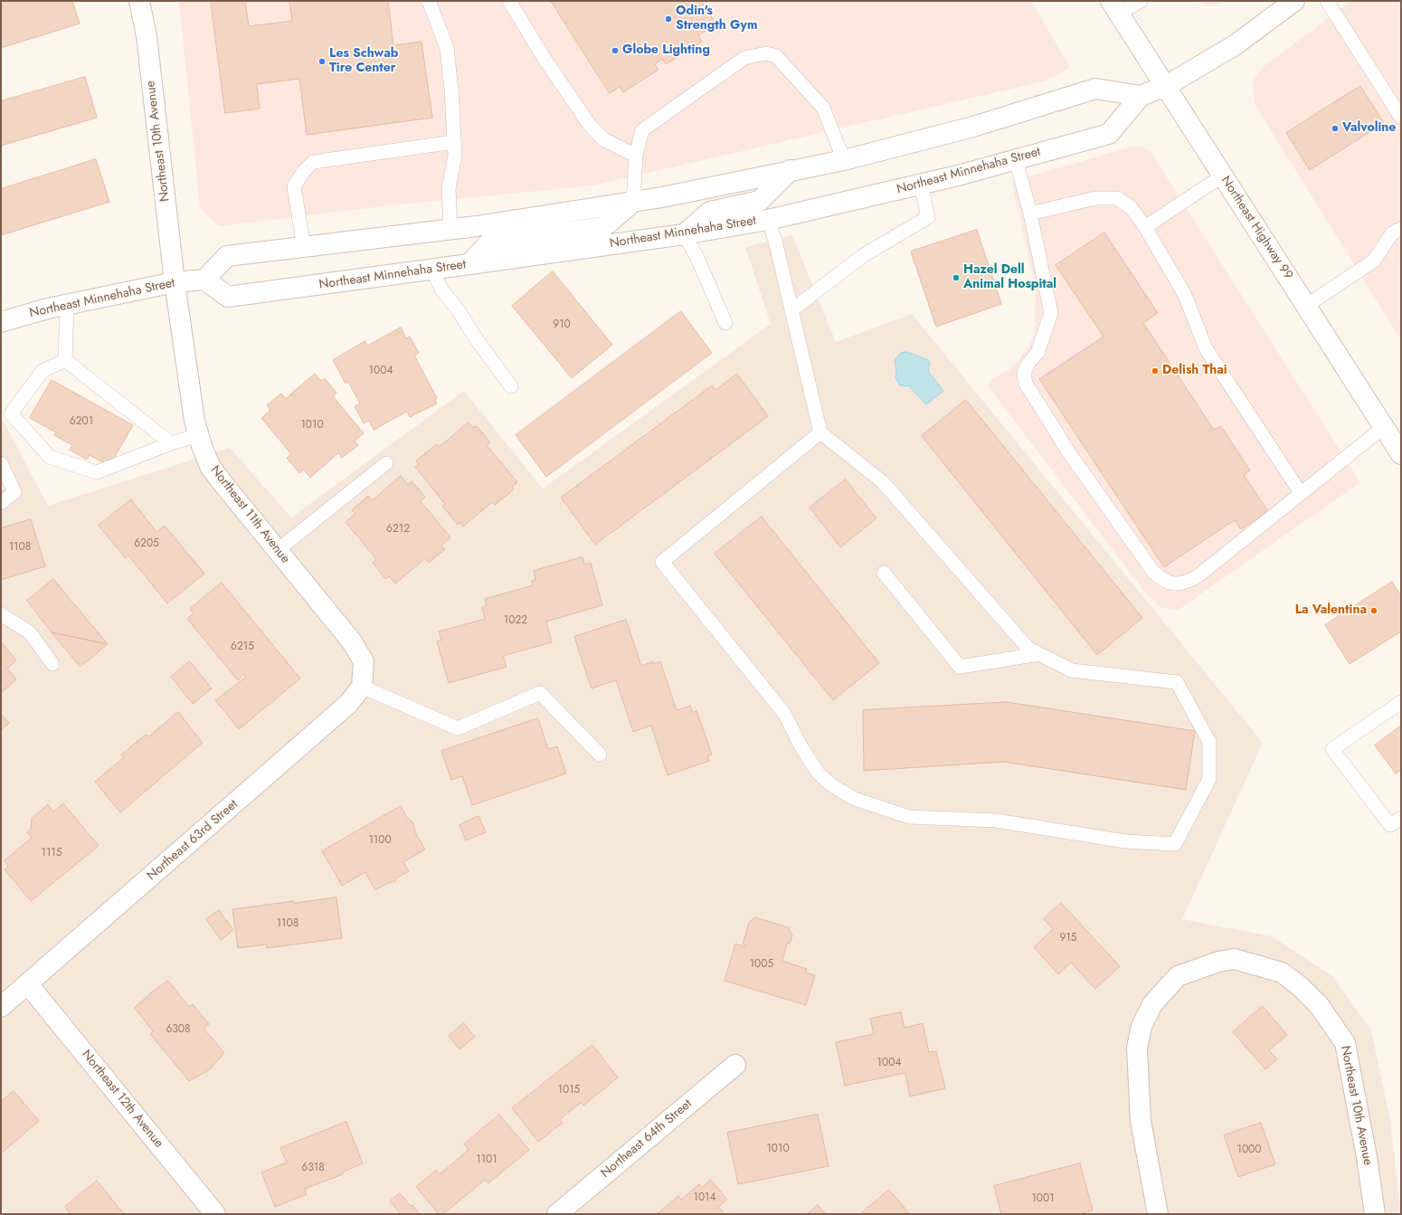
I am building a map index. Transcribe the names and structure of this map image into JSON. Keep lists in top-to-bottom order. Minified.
{"streets":{"main road":["Northeast 10th Avenue","Northeast Minnehaha Street","Northeast Highway 99","Northeast 11th Avenue","Northeast 63rd Street","Northeast 12th Avenue","Northeast 64th Street"]},"crossings":[["Northeast 10th Avenue","Northeast Minnehaha Street"],["Northeast 10th Avenue","Northeast 11th Avenue"],["Northeast Minnehaha Street","Northeast Highway 99"],["Northeast Minnehaha Street","Northeast 11th Avenue"],["Northeast 11th Avenue","Northeast 63rd Street"],["Northeast 63rd Street","Northeast 12th Avenue"]],"places":["Odin's Strength Gym","Globe Lighting","Les Schwab Tire Center","Valvoline","Hazel Dell Animal Hospital","Delish Thai","La Valentina"],"house_numbers":["910","1004","6201","1010","6212","6205","1108","1022","6215","1100","1115","1108","915","1005","6308","1004","1015","1010","1000","1101","6318","1014","1001"]}
